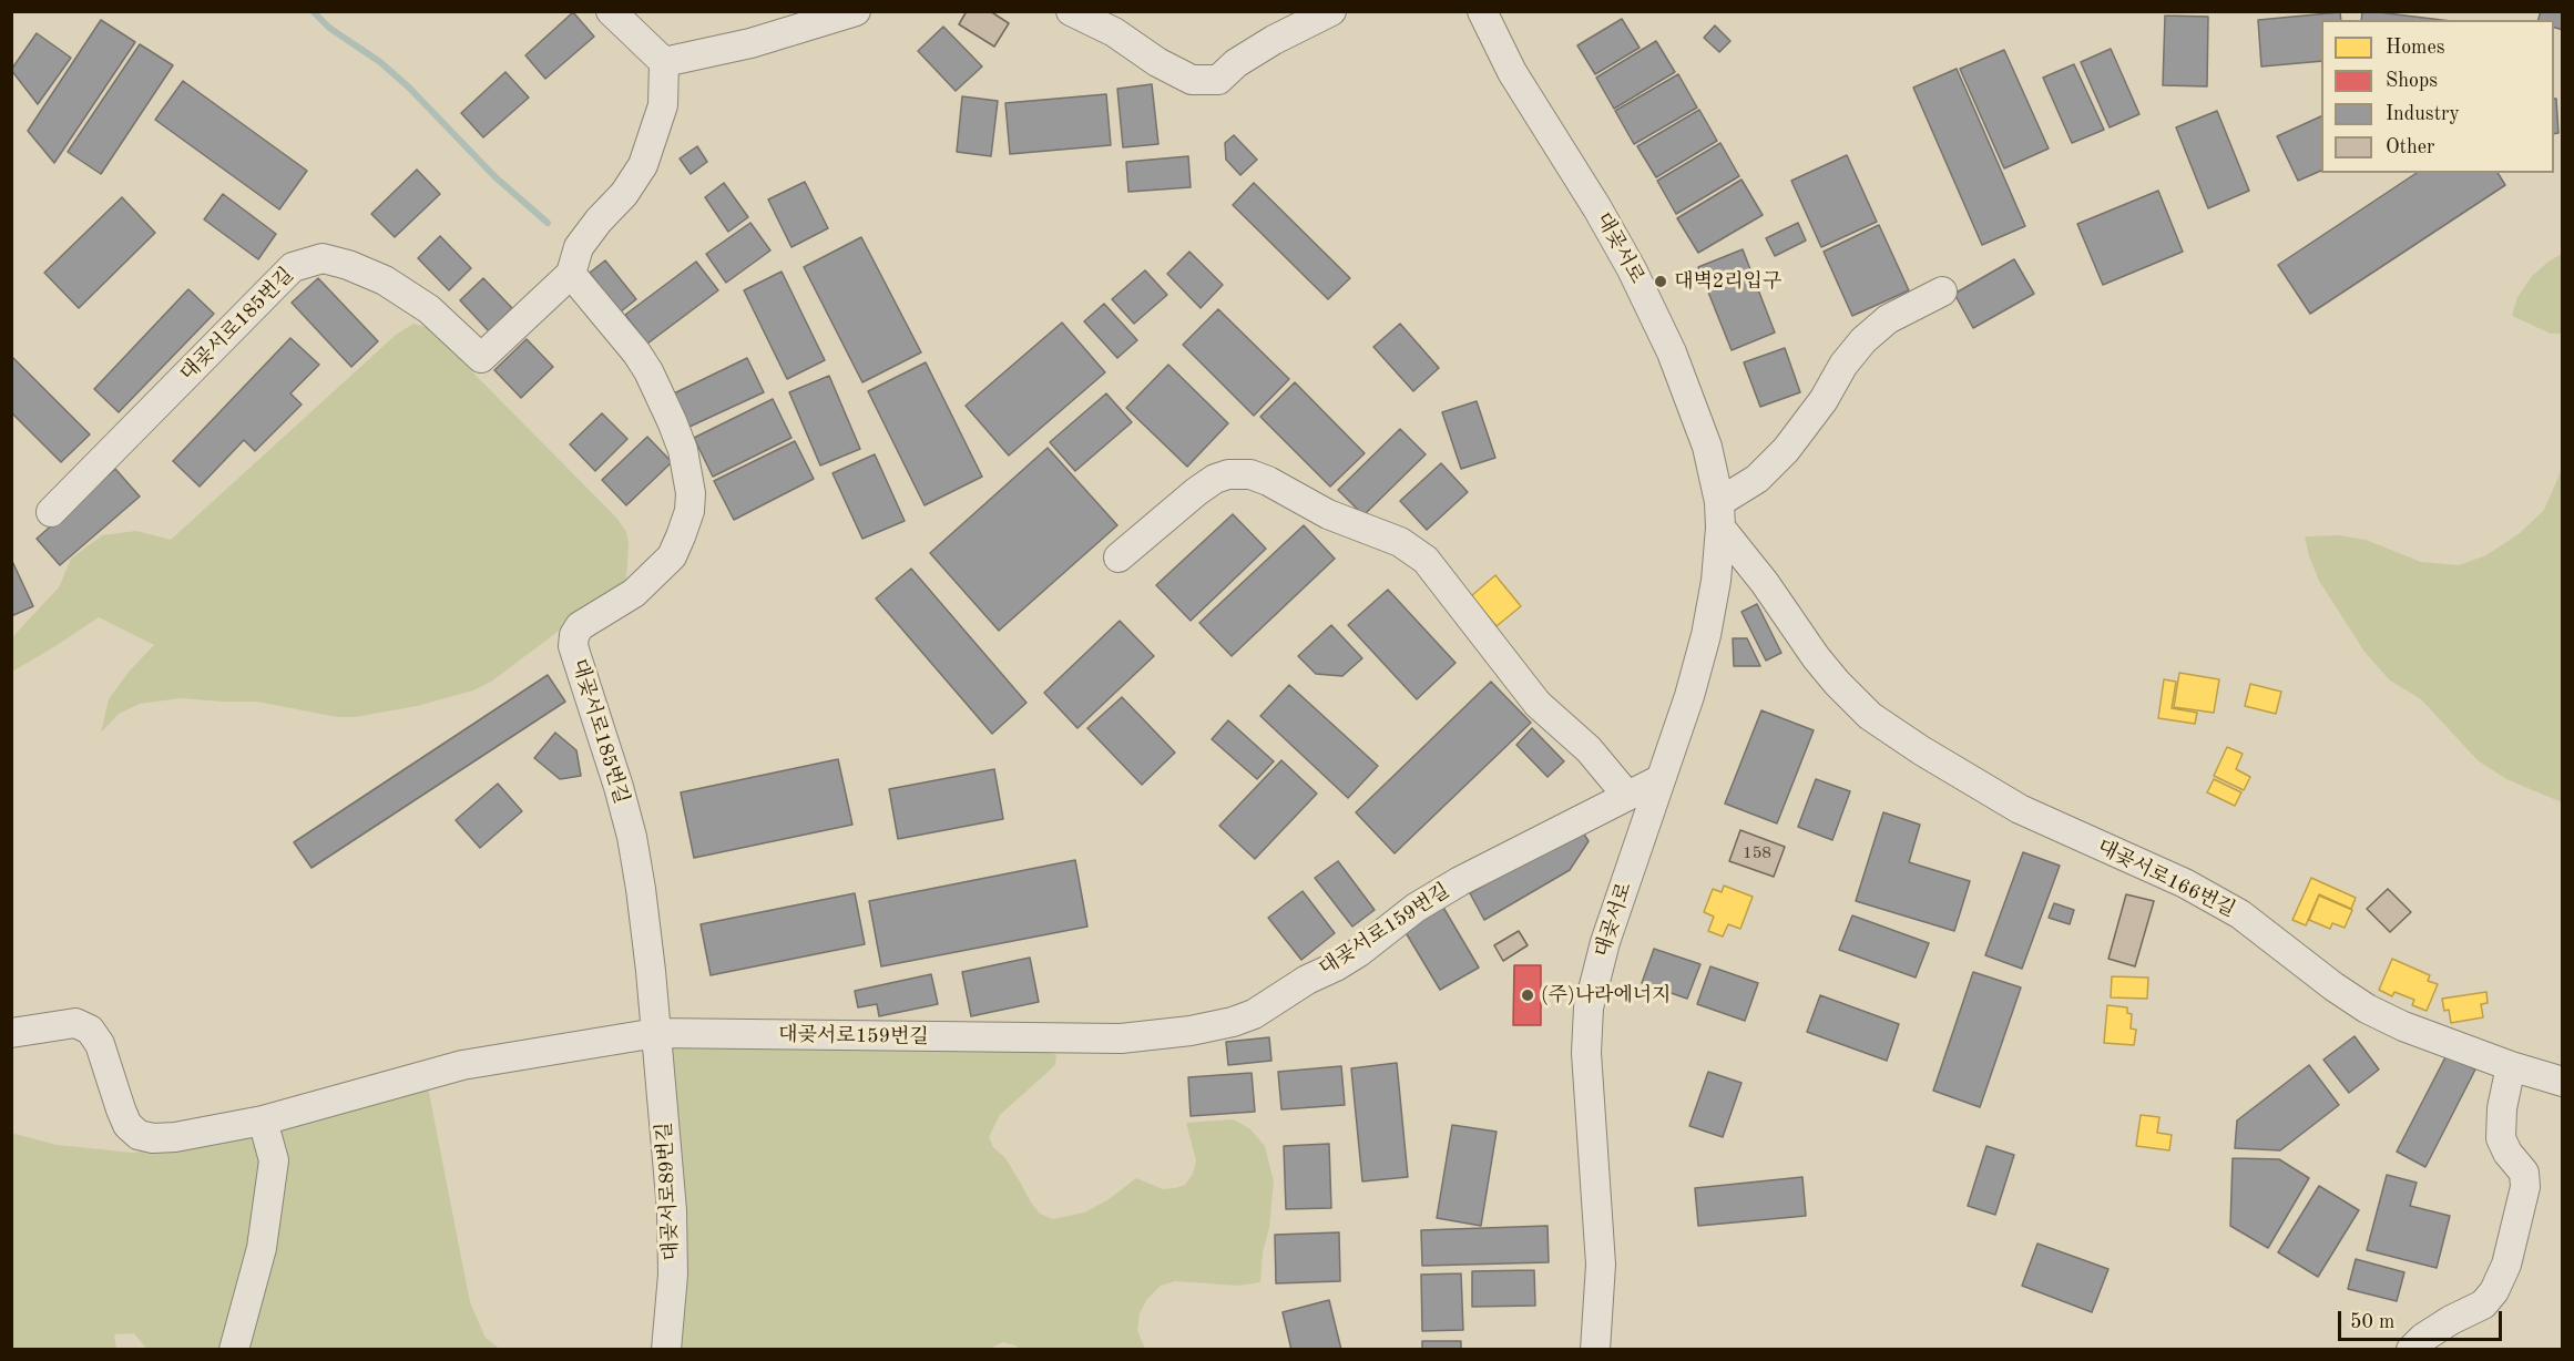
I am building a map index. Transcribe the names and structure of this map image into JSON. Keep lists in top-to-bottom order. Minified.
{"streets":{"street":["대곶서로","대곶서로185번길","대곶서로166번길","대곶서로159번길","대곶서로89번길"]},"crossings":[["대곶서로","대곶서로166번길"],["대곶서로","대곶서로159번길"],["대곶서로185번길","대곶서로159번길"],["대곶서로185번길","대곶서로89번길"],["대곶서로159번길","대곶서로89번길"]],"places":["대벽2리입구","(주)나라에너지"],"house_numbers":["158"],"legend":["Homes","Shops","Industry","Other"],"scale_bar":"50 m"}
